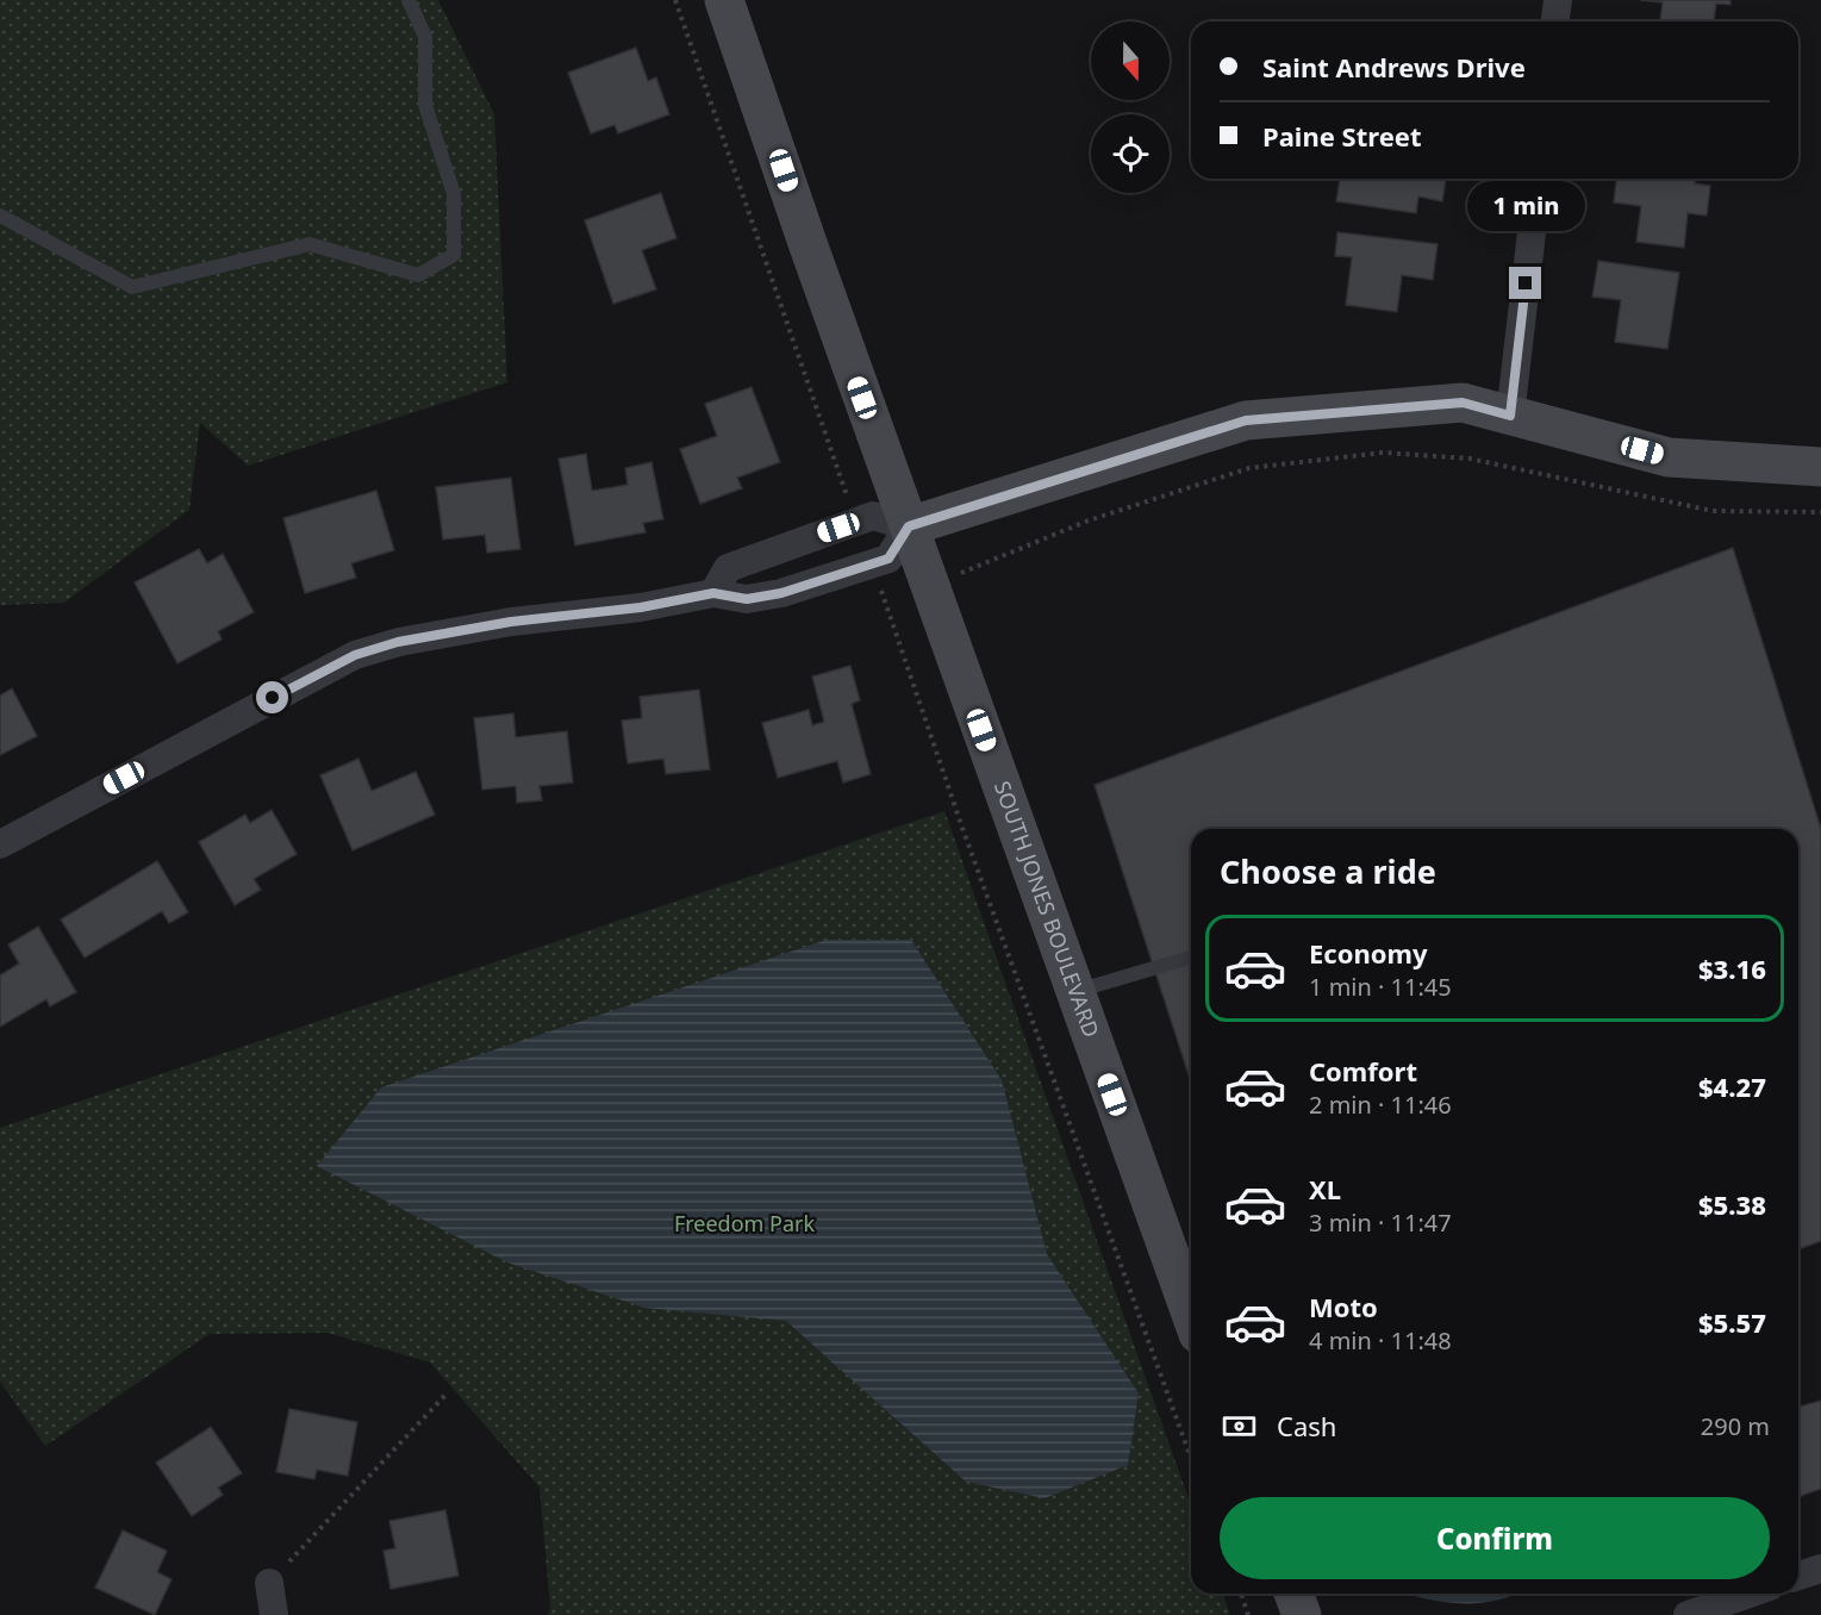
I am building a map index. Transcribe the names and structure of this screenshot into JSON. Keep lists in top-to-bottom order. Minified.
{"streets":{"street":["SOUTH JONES BOULEVARD"]},"parks":["Freedom Park"],"north":"bottom","page":{"banner":["Saint Andrews Drive","Paine Street"],"bubble":"1 min","heading":"Choose a ride","list":[{"name":"Economy","note":"1 min · 11:45","value":"$3.16"},{"name":"Comfort","note":"2 min · 11:46","value":"$4.27"},{"name":"XL","note":"3 min · 11:47","value":"$5.38"},{"name":"Moto","note":"4 min · 11:48","value":"$5.57"}],"pay":["Cash","290 m"],"buttons":"Confirm"}}
